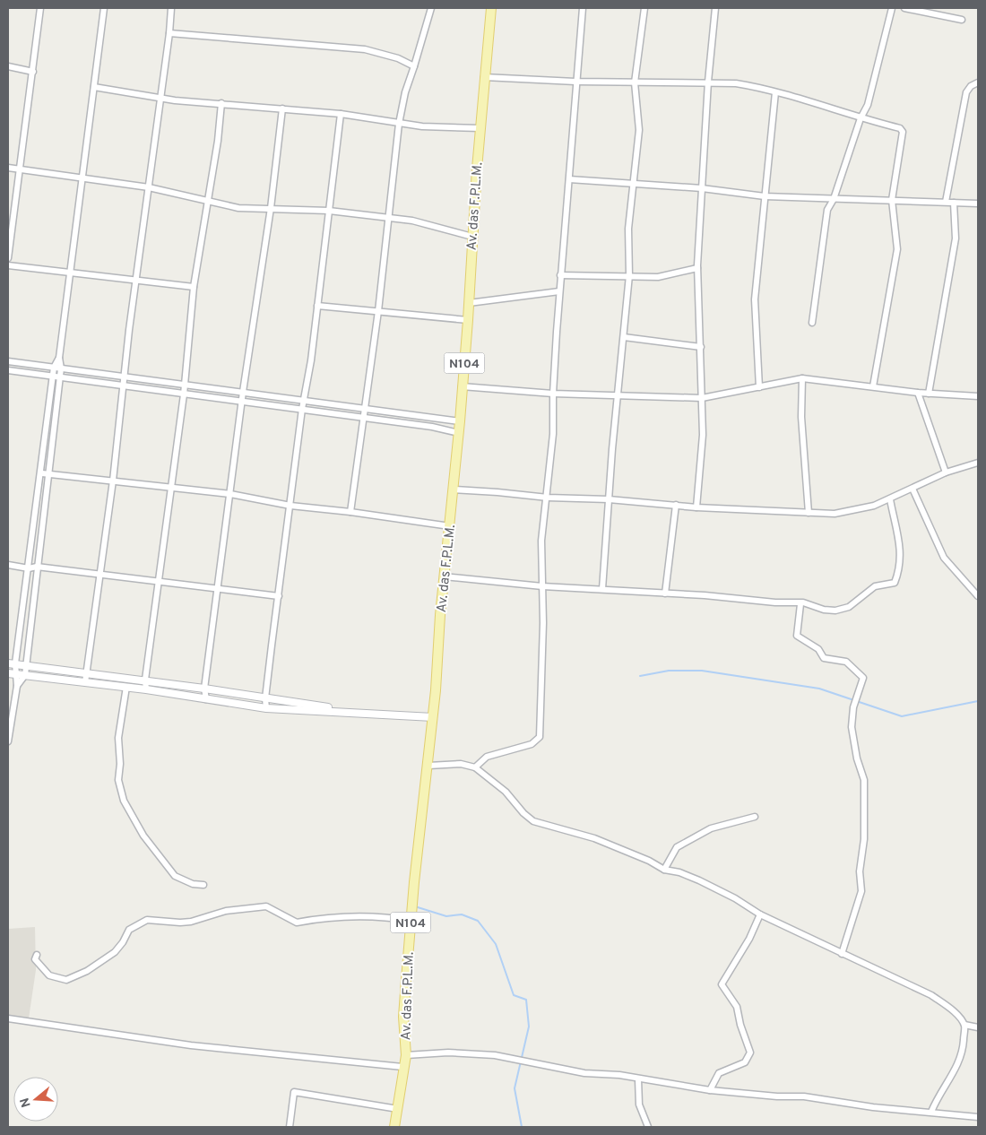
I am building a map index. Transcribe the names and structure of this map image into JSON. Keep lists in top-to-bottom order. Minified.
{"streets":{"main road":["Av. das F.P.L.M.","N104"]},"north":"left"}
